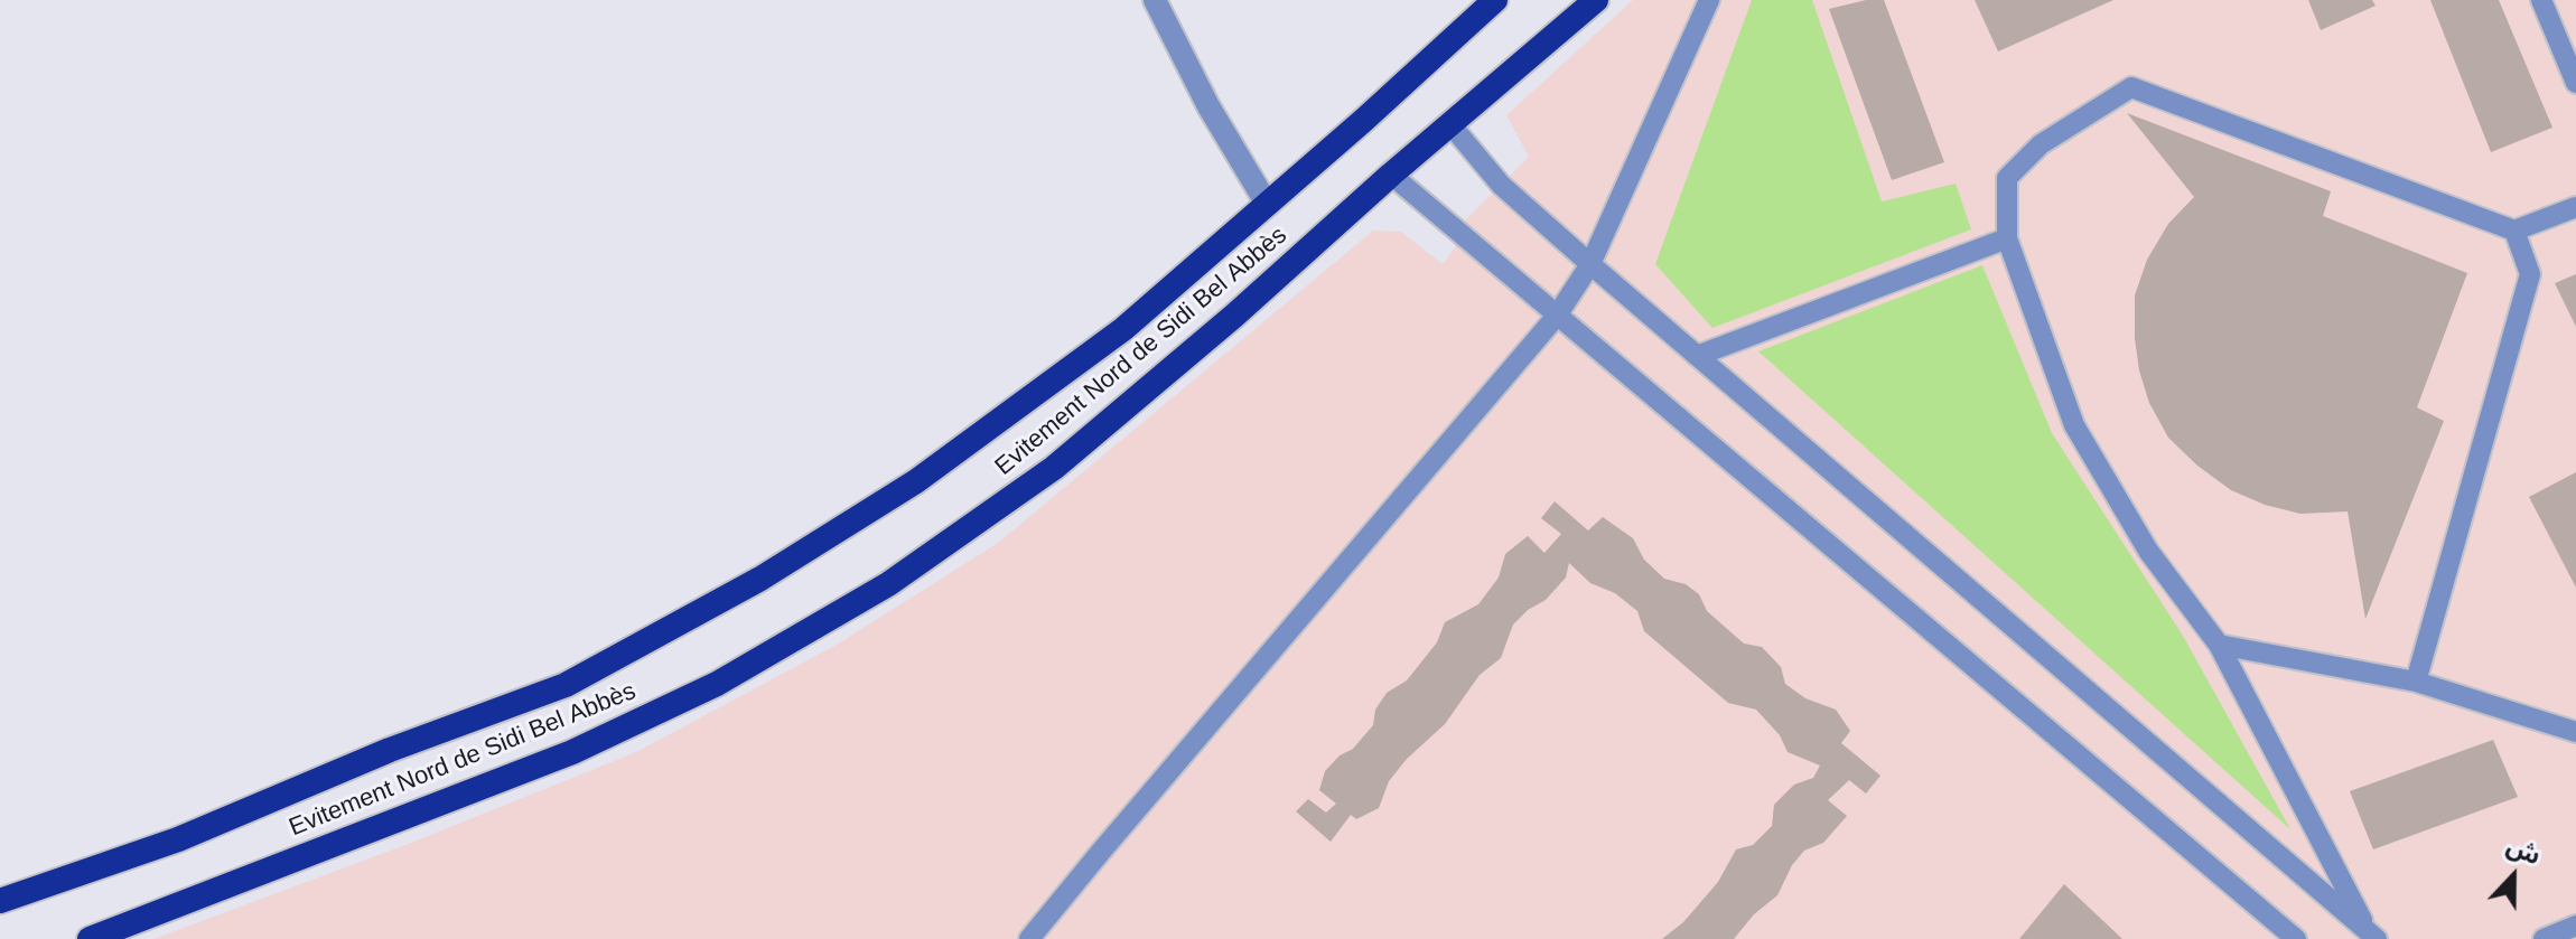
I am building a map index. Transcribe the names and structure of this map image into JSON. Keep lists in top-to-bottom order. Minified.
{"streets":{"highway":["Evitement Nord de Sidi Bel Abbès"]},"north":"top"}
